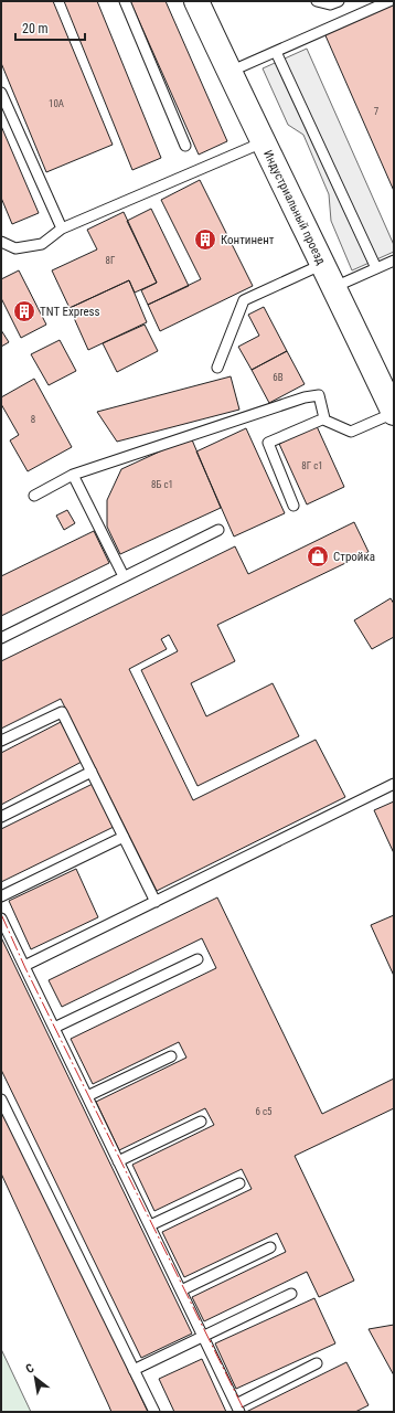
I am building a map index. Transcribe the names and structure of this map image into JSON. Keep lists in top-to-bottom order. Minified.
{"streets":{"street":["Индустриальный проезд"]},"places":{"building":["Континент","TNT Express"],"shop":["Стройка"]},"house_numbers":["10А","7","8Г","6В","8","8Г с1","8Б с1","6 с5"],"scale_bar":"20 m","north":"top left"}
